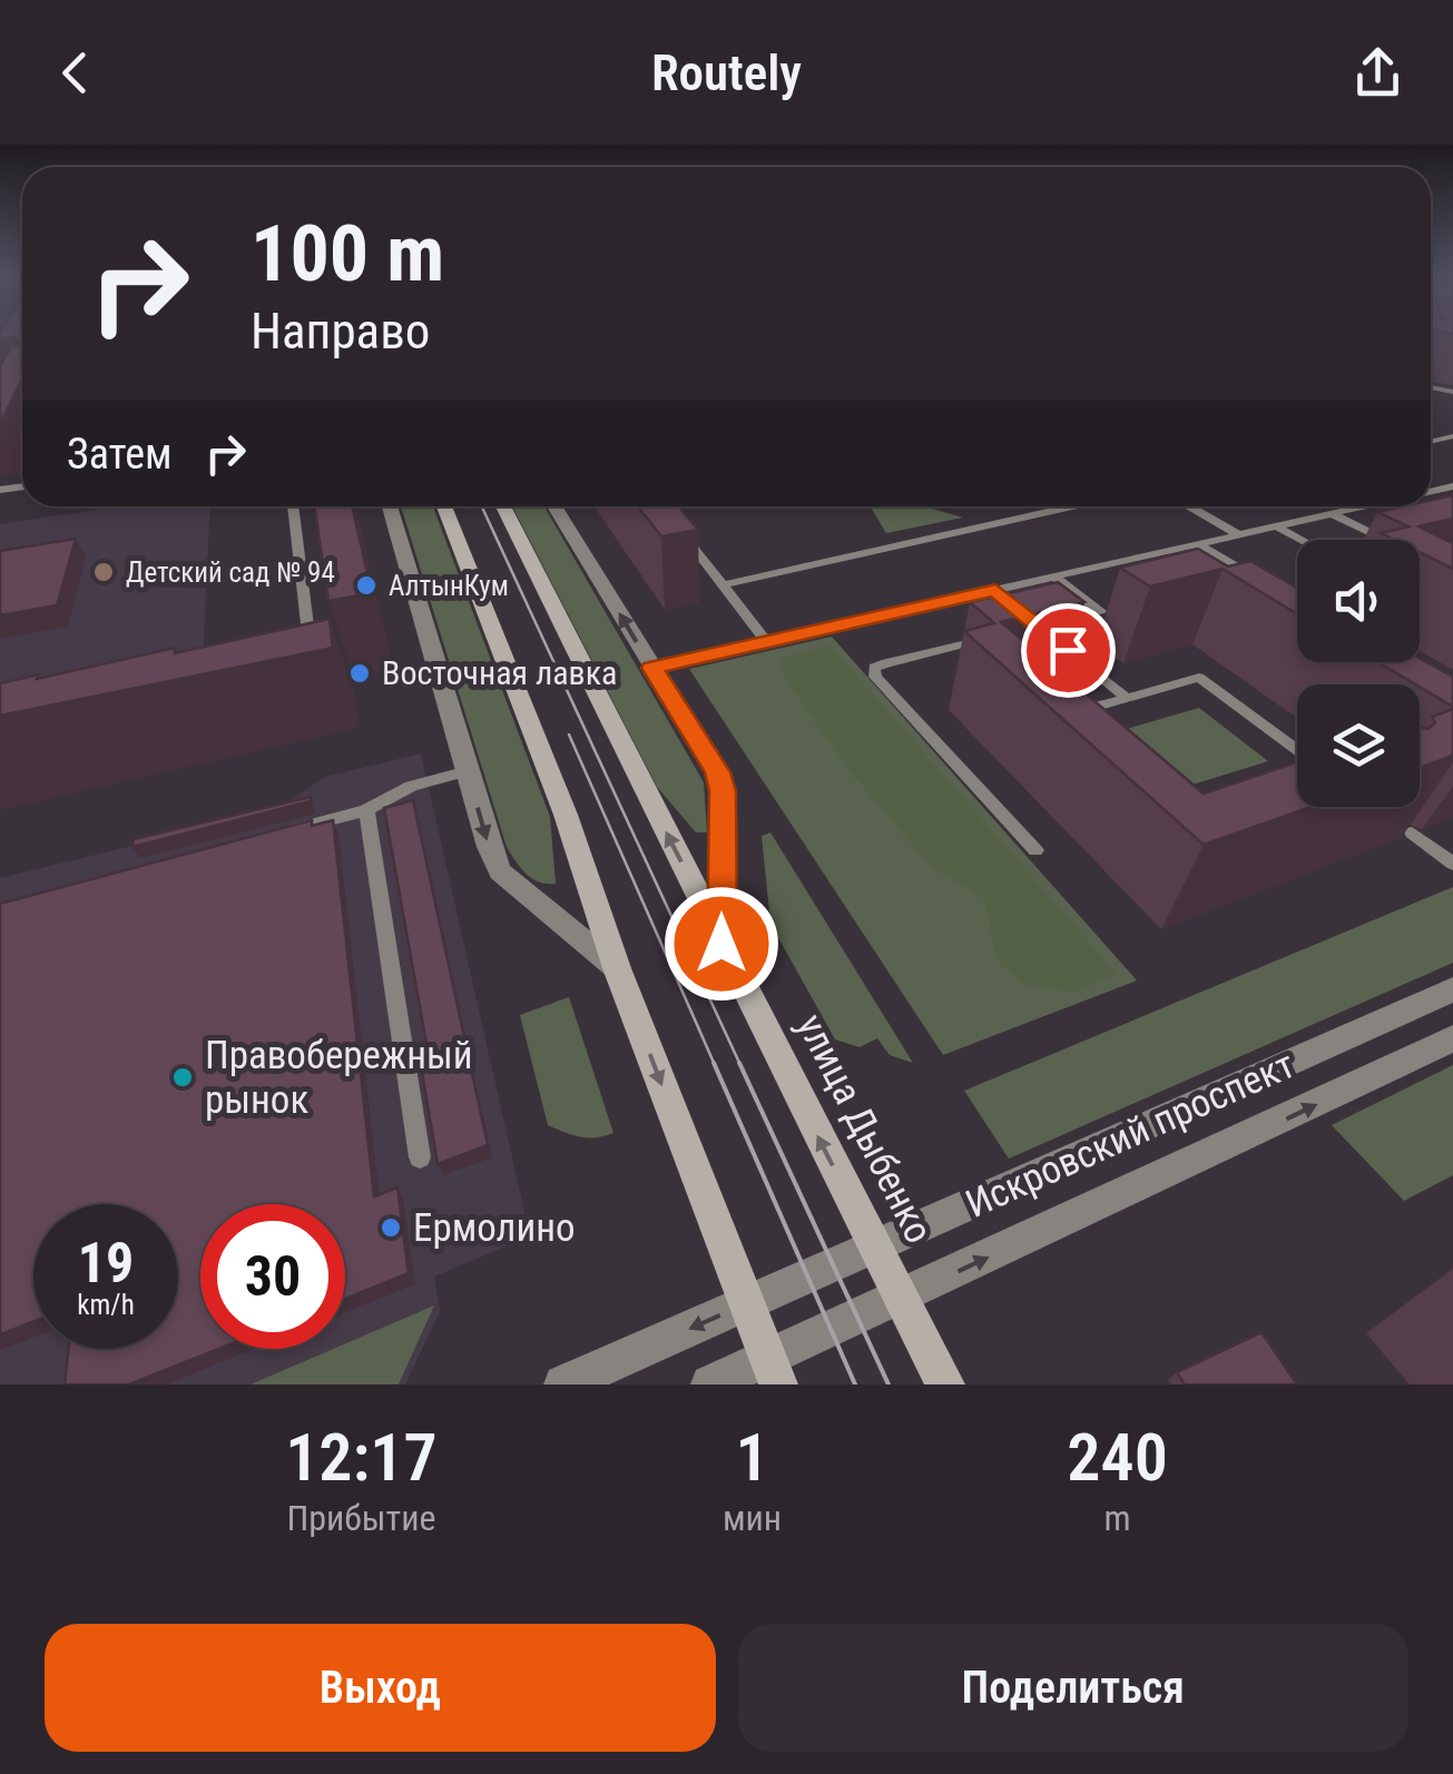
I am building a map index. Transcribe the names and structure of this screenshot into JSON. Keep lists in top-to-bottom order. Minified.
{"streets":{"main road":["улица Дыбенко"],"street":["Искровский проспект"]},"crossings":[["улица Дыбенко","Искровский проспект"]],"places":["Детский сад № 94","АлтынКум","Восточная лавка","Правобережный рынок","Ермолино"],"page":{"header":"Routely","turn":["100 m","Направо"],"then":"Затем","speed":"19 km/h","limit":"30","eta":["12:17","Прибытие","1","мин","240","m"],"buttons":["Выход","Поделиться"]}}
